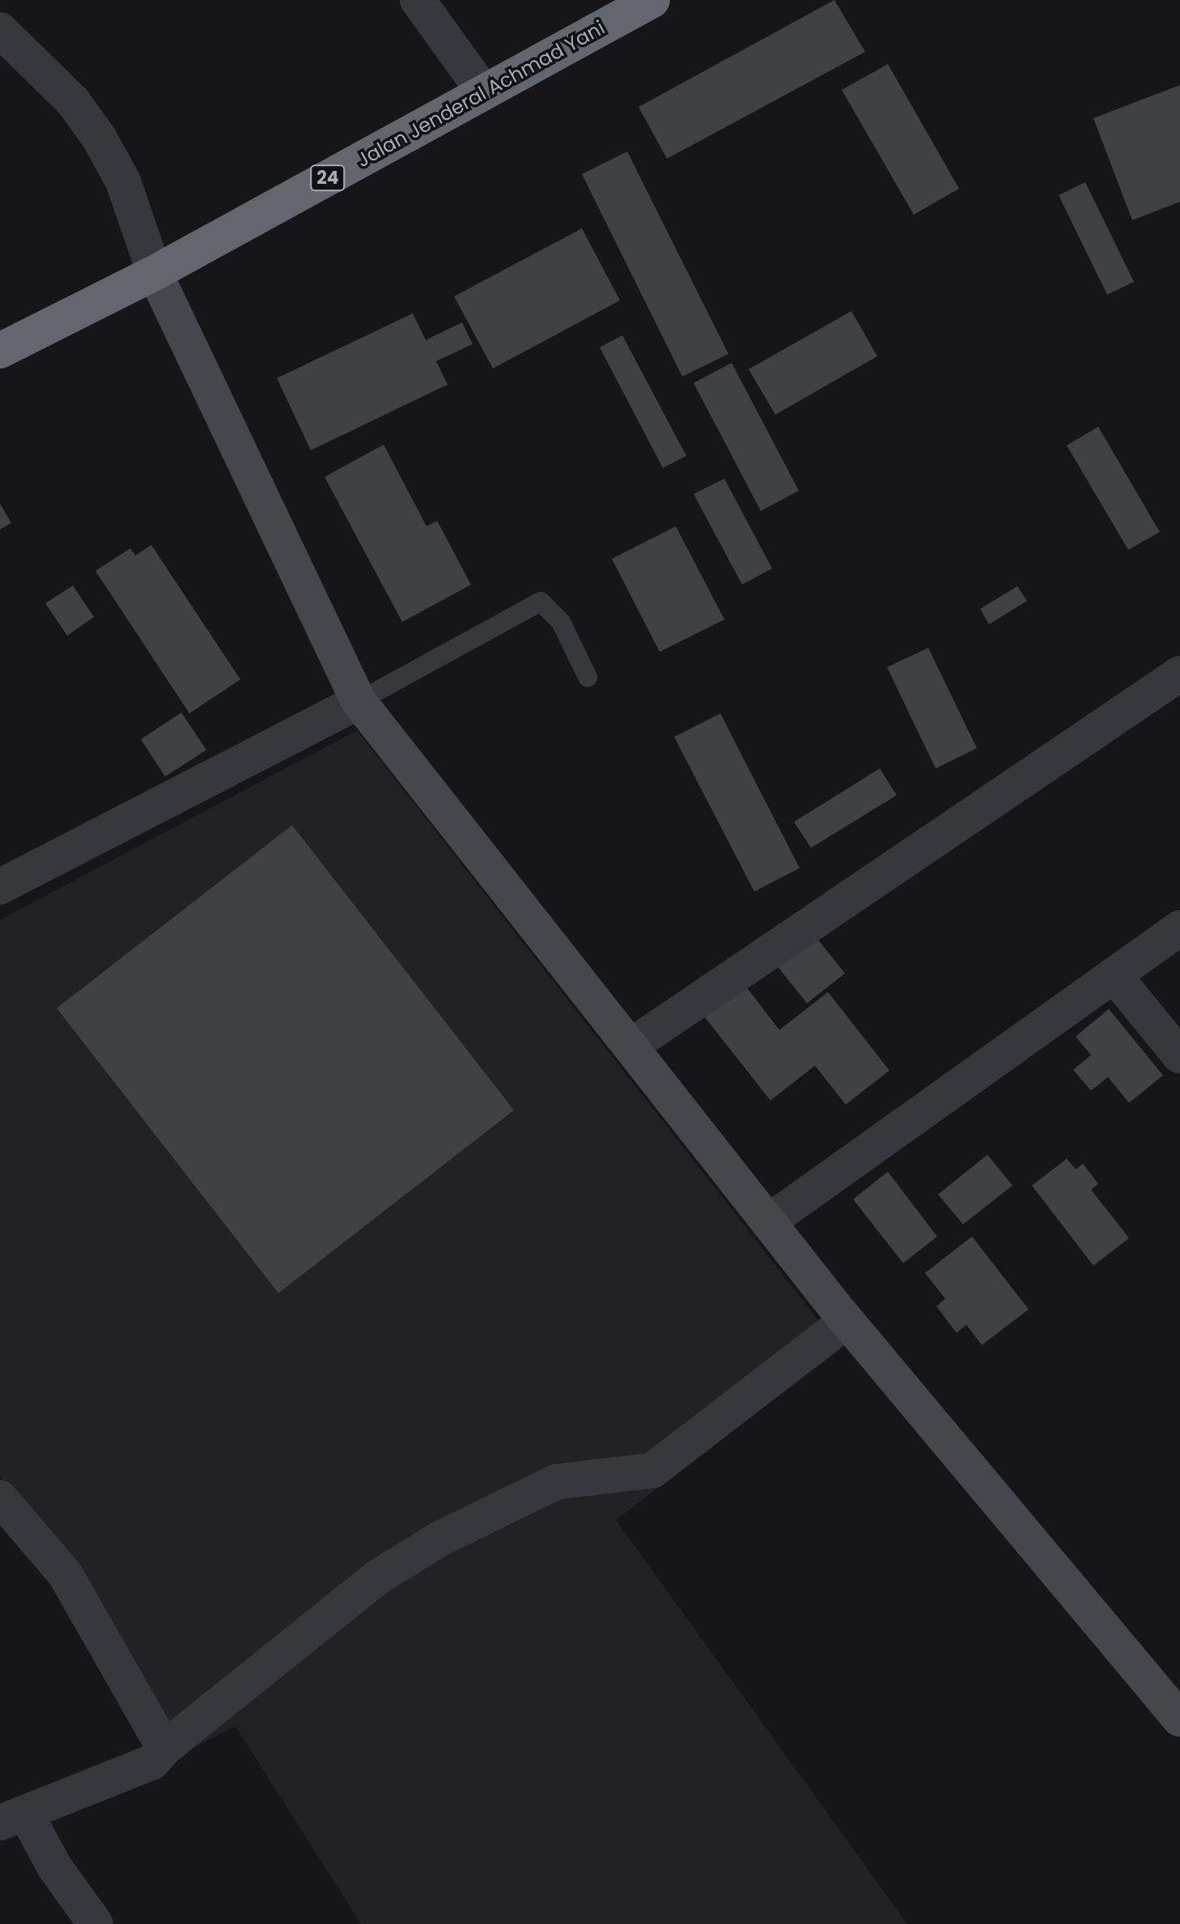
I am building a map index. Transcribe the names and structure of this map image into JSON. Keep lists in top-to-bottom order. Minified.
{"streets":{"highway":["Jalan Jenderal Achmad Yani","24"]}}
